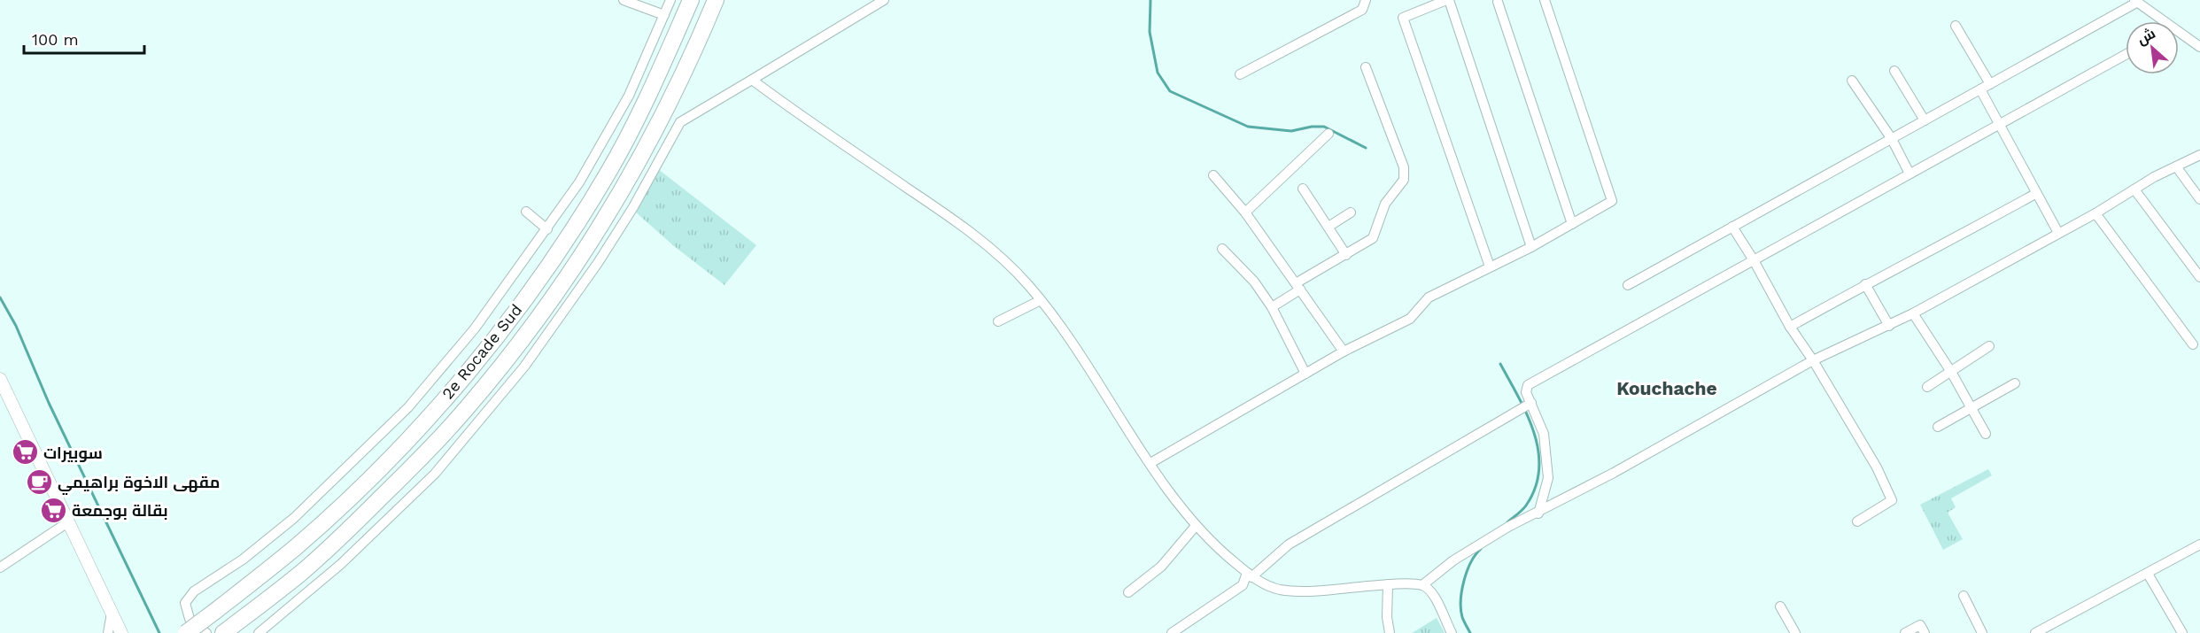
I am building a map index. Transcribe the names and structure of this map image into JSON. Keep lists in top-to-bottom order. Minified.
{"streets":{"highway":["2e Rocade Sud"]},"districts":["Kouchache"],"places":{"supermarket":["سوبيرات","بقالة بوجمعة"],"cafe":["مقهى الاخوة براهيمي"]},"scale_bar":"100 m","north":"top left"}
